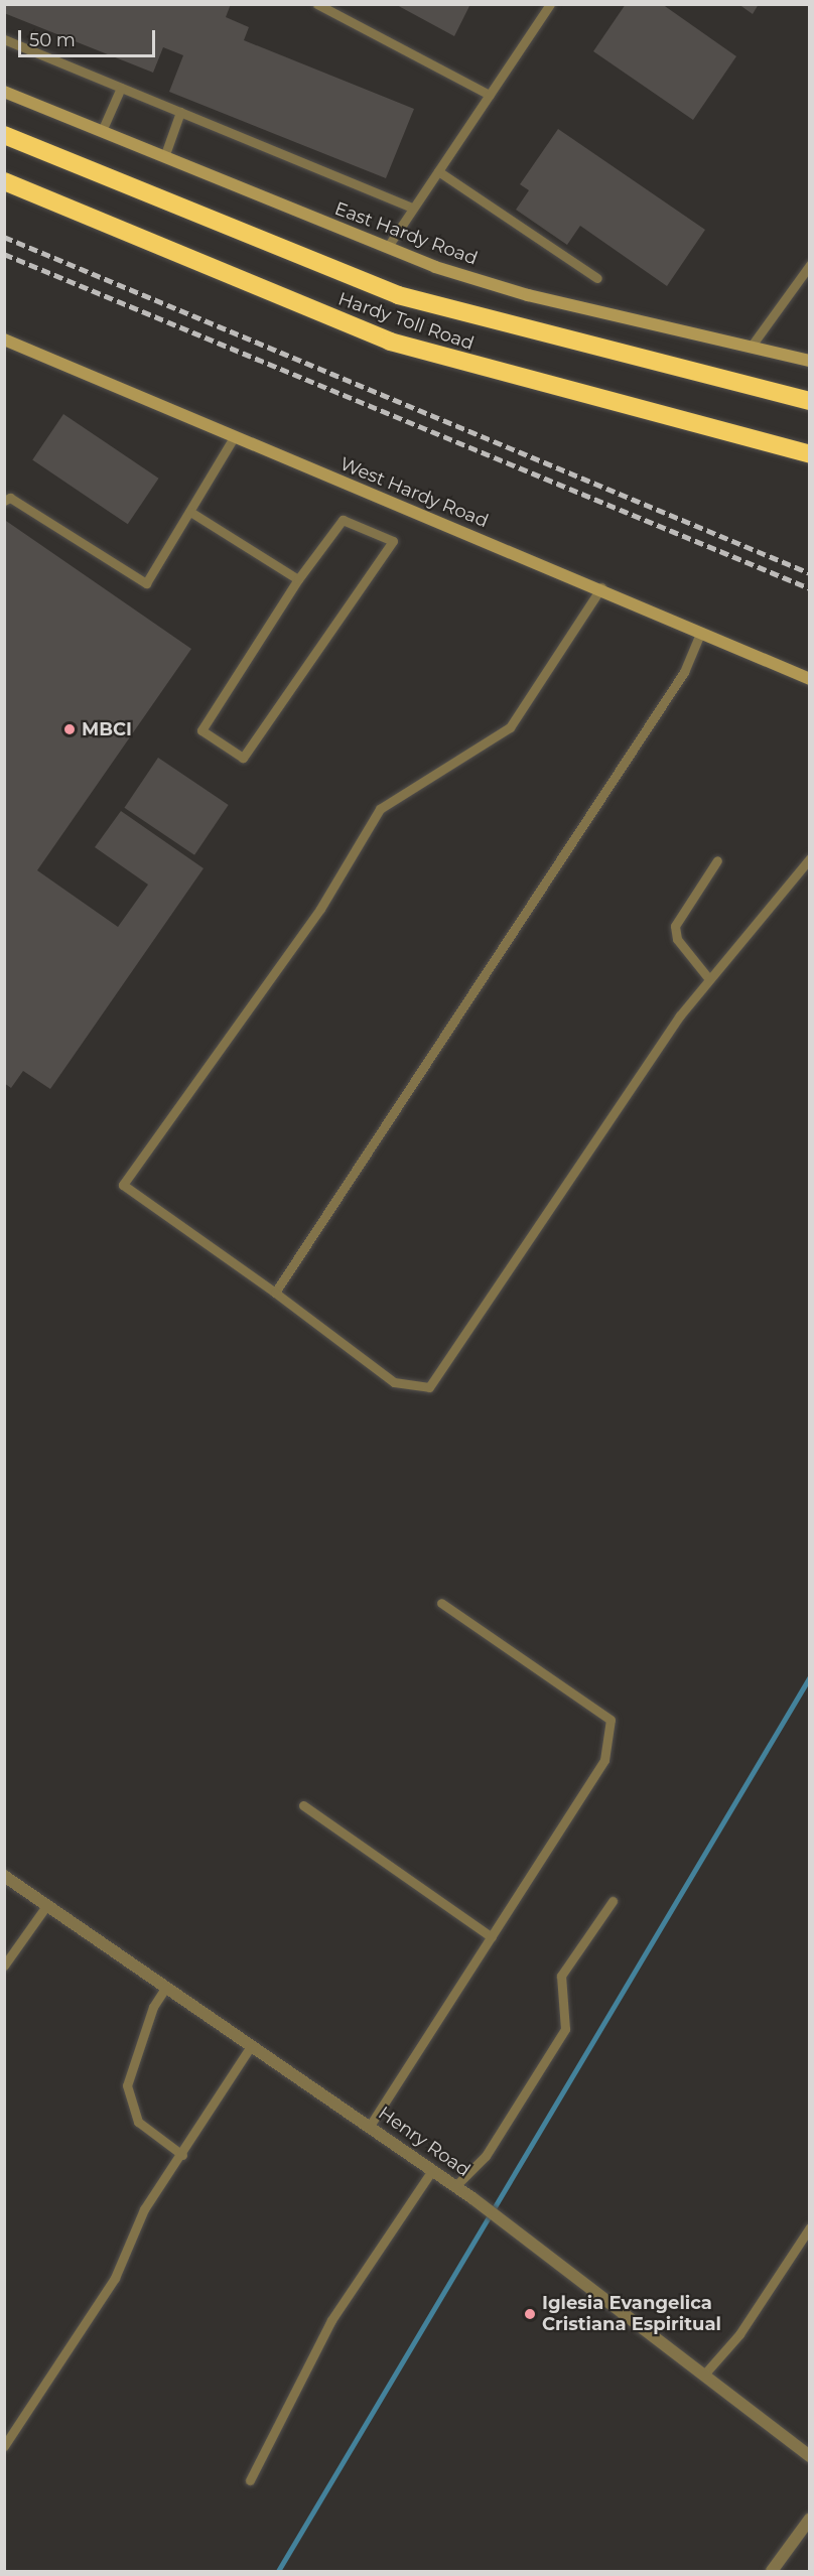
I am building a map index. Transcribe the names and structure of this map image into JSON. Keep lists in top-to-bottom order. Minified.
{"streets":{"highway":["Hardy Toll Road"],"main road":["East Hardy Road","West Hardy Road"],"street":["Henry Road"]},"places":["MBCI","Iglesia Evangelica Cristiana Espiritual"],"scale_bar":"50 m"}
